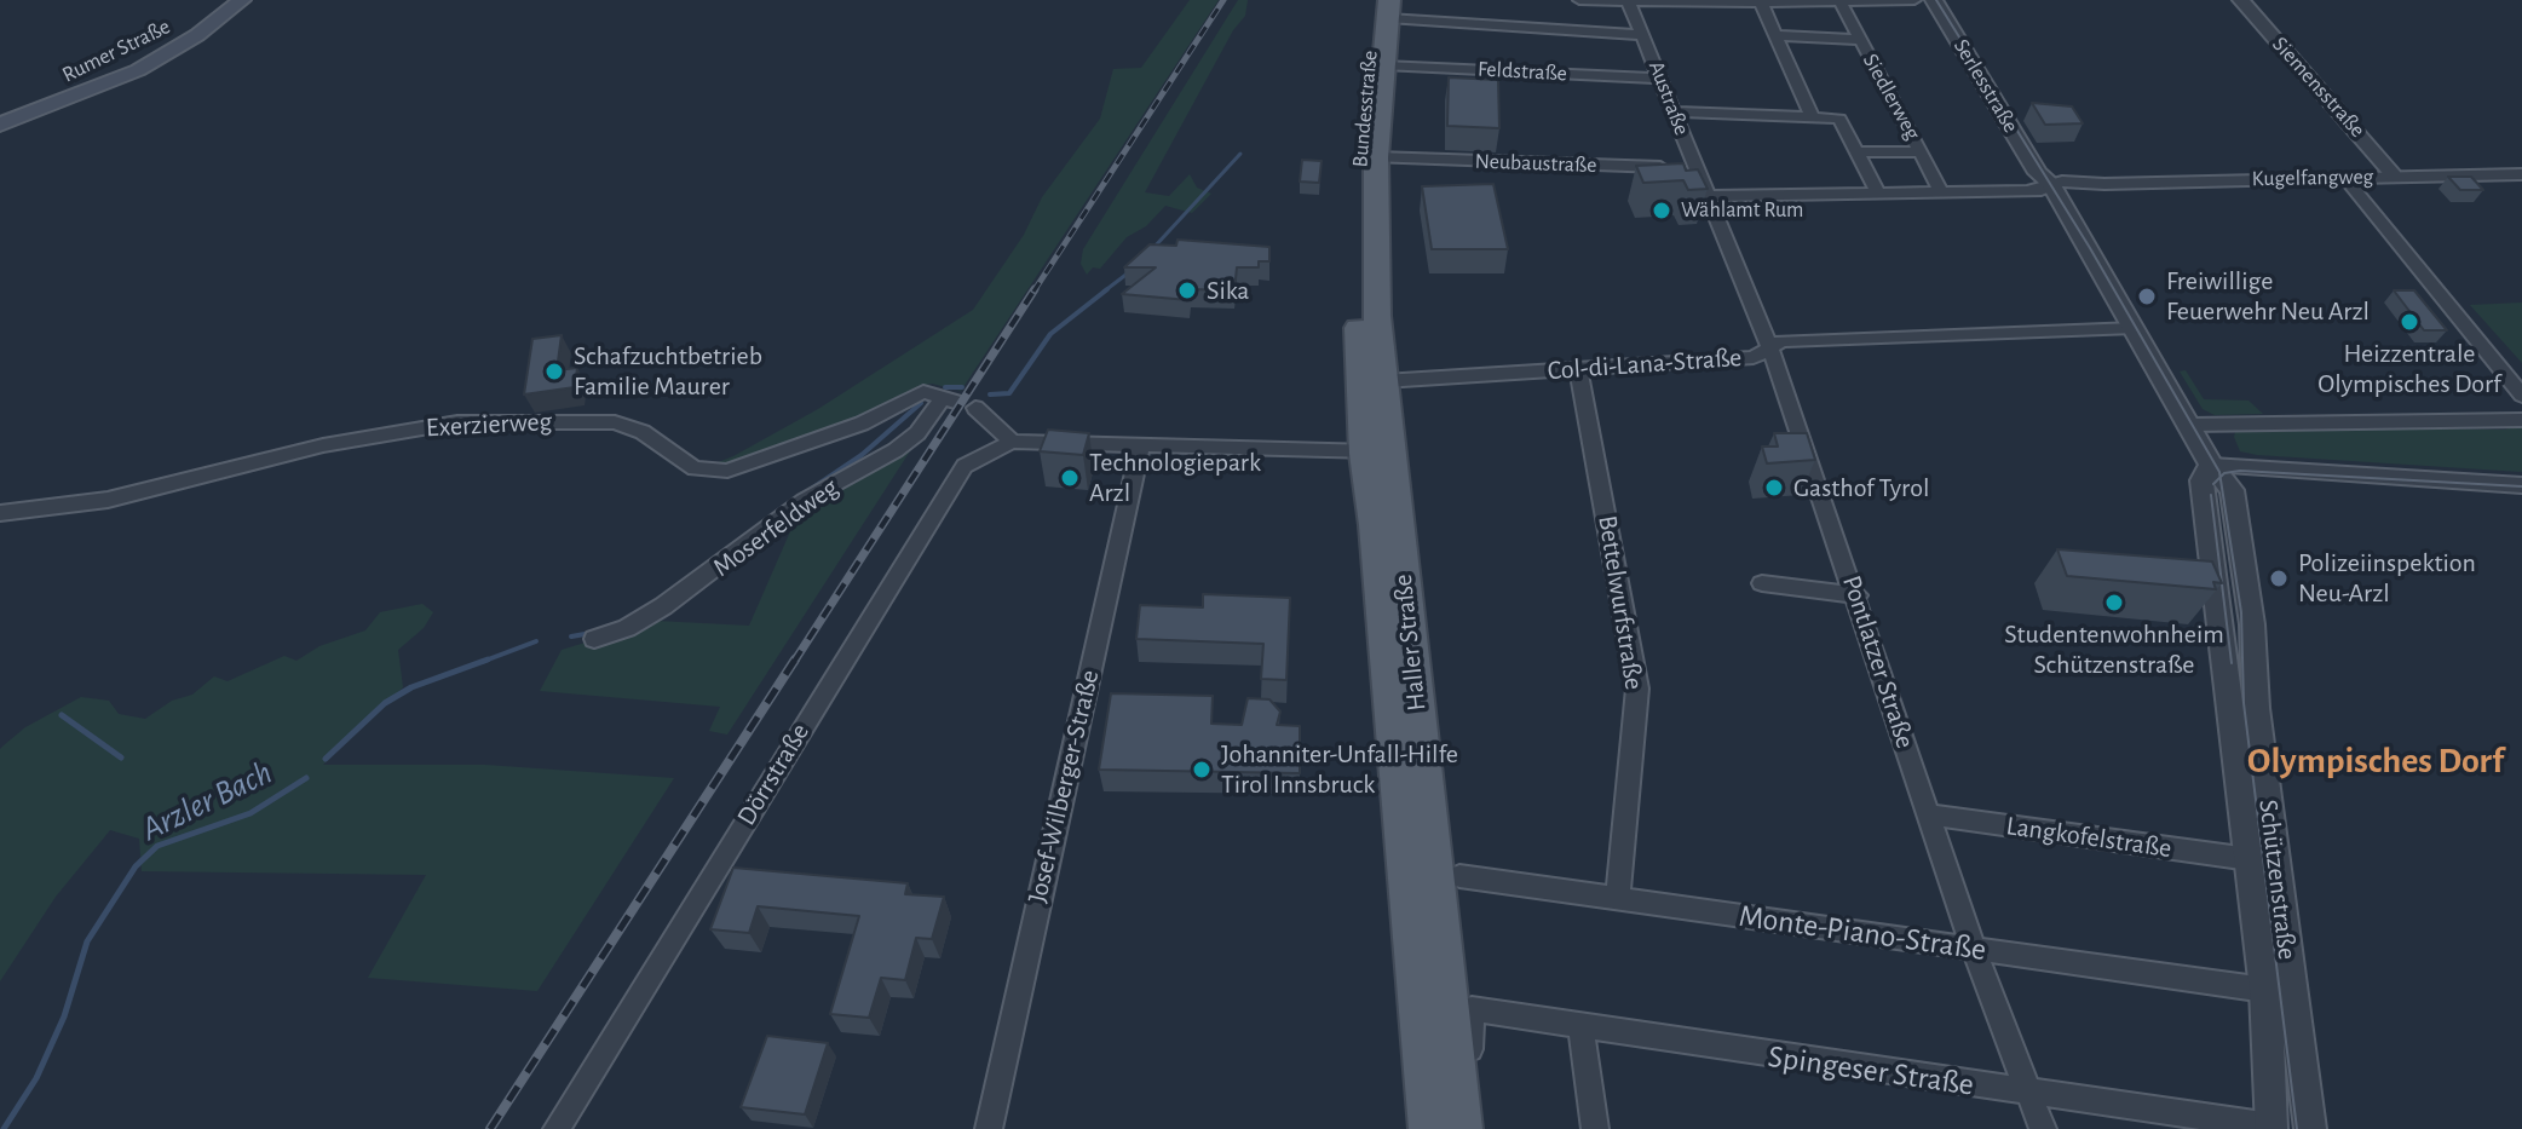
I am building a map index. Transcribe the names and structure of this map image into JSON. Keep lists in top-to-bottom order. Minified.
{"streets":{"main road":["Rumer Straße","Bundesstraße","Haller Straße"],"street":["Feldstraße","Serlesstraße","Siemensstraße","Siedlerweg","Austraße","Neubaustraße","Kugelfangweg","Col-di-Lana-Straße","Exerzierweg","Moserfeldweg","Bettelwurfstraße","Pontlatzer Straße","Dörrstraße","Josef-Wilberger-Straße","Langkofelstraße","Schützenstraße","Monte-Piano-Straße","Spingeser Straße"]},"crossings":[["Feldstraße","Austraße"],["Feldstraße","Bundesstraße"],["Serlesstraße","Kugelfangweg"],["Serlesstraße","Schützenstraße"],["Siemensstraße","Kugelfangweg"],["Siedlerweg","Kugelfangweg"],["Austraße","Neubaustraße"],["Austraße","Kugelfangweg"],["Austraße","Pontlatzer Straße"],["Bundesstraße","Neubaustraße"],["Bundesstraße","Haller Straße"],["Kugelfangweg","Pontlatzer Straße"],["Kugelfangweg","Schützenstraße"],["Col-di-Lana-Straße","Bettelwurfstraße"],["Col-di-Lana-Straße","Haller Straße"],["Col-di-Lana-Straße","Pontlatzer Straße"],["Col-di-Lana-Straße","Schützenstraße"],["Exerzierweg","Moserfeldweg"],["Bettelwurfstraße","Monte-Piano-Straße"],["Haller Straße","Spingeser Straße"],["Pontlatzer Straße","Langkofelstraße"],["Pontlatzer Straße","Monte-Piano-Straße"],["Pontlatzer Straße","Spingeser Straße"],["Langkofelstraße","Schützenstraße"],["Schützenstraße","Monte-Piano-Straße"],["Schützenstraße","Spingeser Straße"]],"districts":["Olympisches Dorf"],"water":["Arzler Bach"],"places":["Wählamt Rum","Sika","Freiwillige Feuerwehr Neu Arzl","Heizzentrale Olympisches Dorf","Schafzuchtbetrieb Familie Maurer","Technologiepark Arzl","Gasthof Tyrol","Polizeiinspektion Neu-Arzl","Studentenwohnheim Schützenstraße","Johanniter-Unfall-Hilfe Tirol Innsbruck"]}
